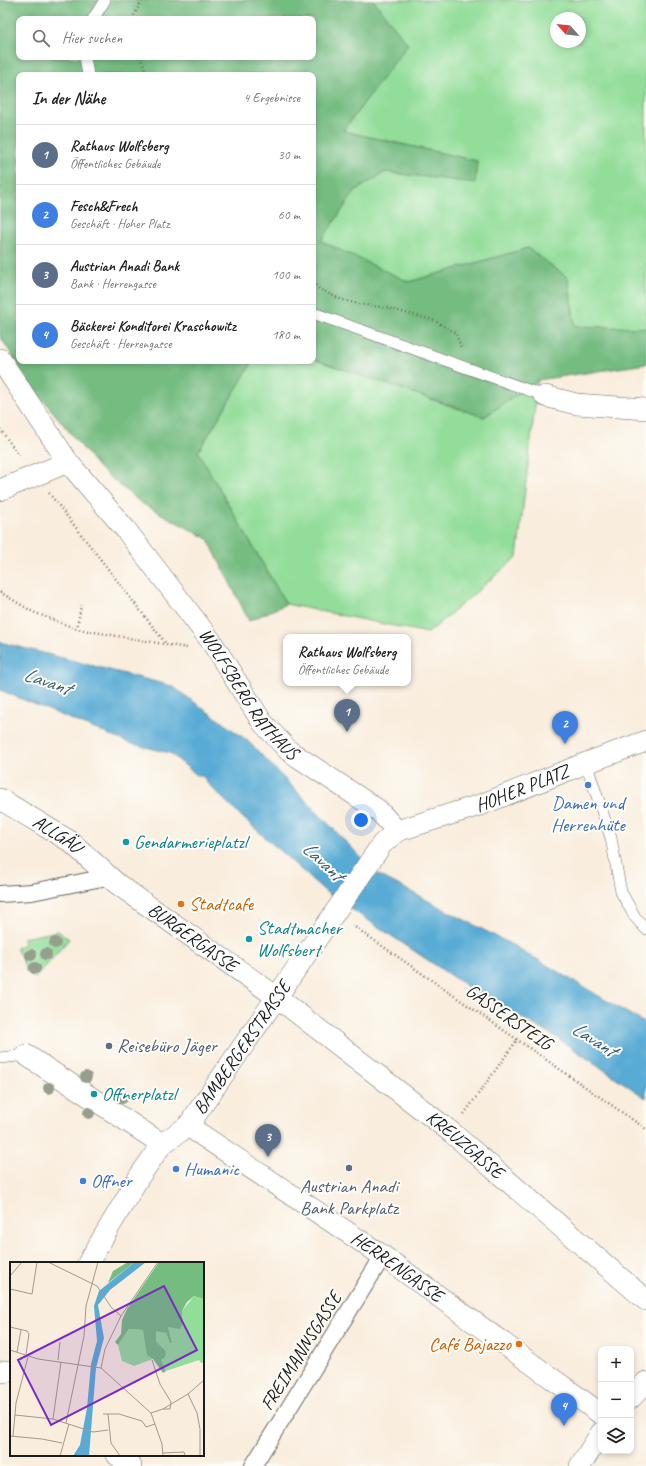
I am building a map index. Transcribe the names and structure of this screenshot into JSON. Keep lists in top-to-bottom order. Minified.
{"streets":{"street":["WOLFSBERG RATHAUS","HOHER PLATZ","ALLGÄU","BURGERGASSE","BAMBERGERSTRASSE","KREUZGASSE","HERRENGASSE","FREIMANNSGASSE"],"path":["GASSERSTEIG"]},"crossings":[["WOLFSBERG RATHAUS","HOHER PLATZ"],["WOLFSBERG RATHAUS","BAMBERGERSTRASSE"],["HOHER PLATZ","BAMBERGERSTRASSE"],["ALLGÄU","BURGERGASSE"],["BURGERGASSE","BAMBERGERSTRASSE"],["BURGERGASSE","KREUZGASSE"],["BAMBERGERSTRASSE","KREUZGASSE"],["BAMBERGERSTRASSE","HERRENGASSE"],["HERRENGASSE","FREIMANNSGASSE"]],"water":["Lavant"],"places":["Damen und Herrenhüte","Gendarmerieplatzl","Stadtcafe","Stadtmacher Wolfsbert","Reisebüro Jäger","Offnerplatzl","Austrian Anadi Bank Parkplatz","Humanic","Offner","Café Bajazzo"],"north":"top left","page":{"search":"Hier suchen","heading":["In der Nähe","4 Ergebnisse"],"list":[{"mark":"1","name":"Rathaus Wolfsberg","note":"Öffentliches Gebäude","value":"30 m"},{"mark":"2","name":"Fesch&Frech","note":"Geschäft · Hoher Platz","value":"60 m"},{"mark":"3","name":"Austrian Anadi Bank","note":"Bank · Herrengasse","value":"100 m"},{"mark":"4","name":"Bäckerei Konditorei Kraschowitz","note":"Geschäft · Herrengasse","value":"180 m"}],"popup":["Rathaus Wolfsberg","Öffentliches Gebäude"],"pins":["1","2","3","4"],"map_buttons":["+","−"]}}
